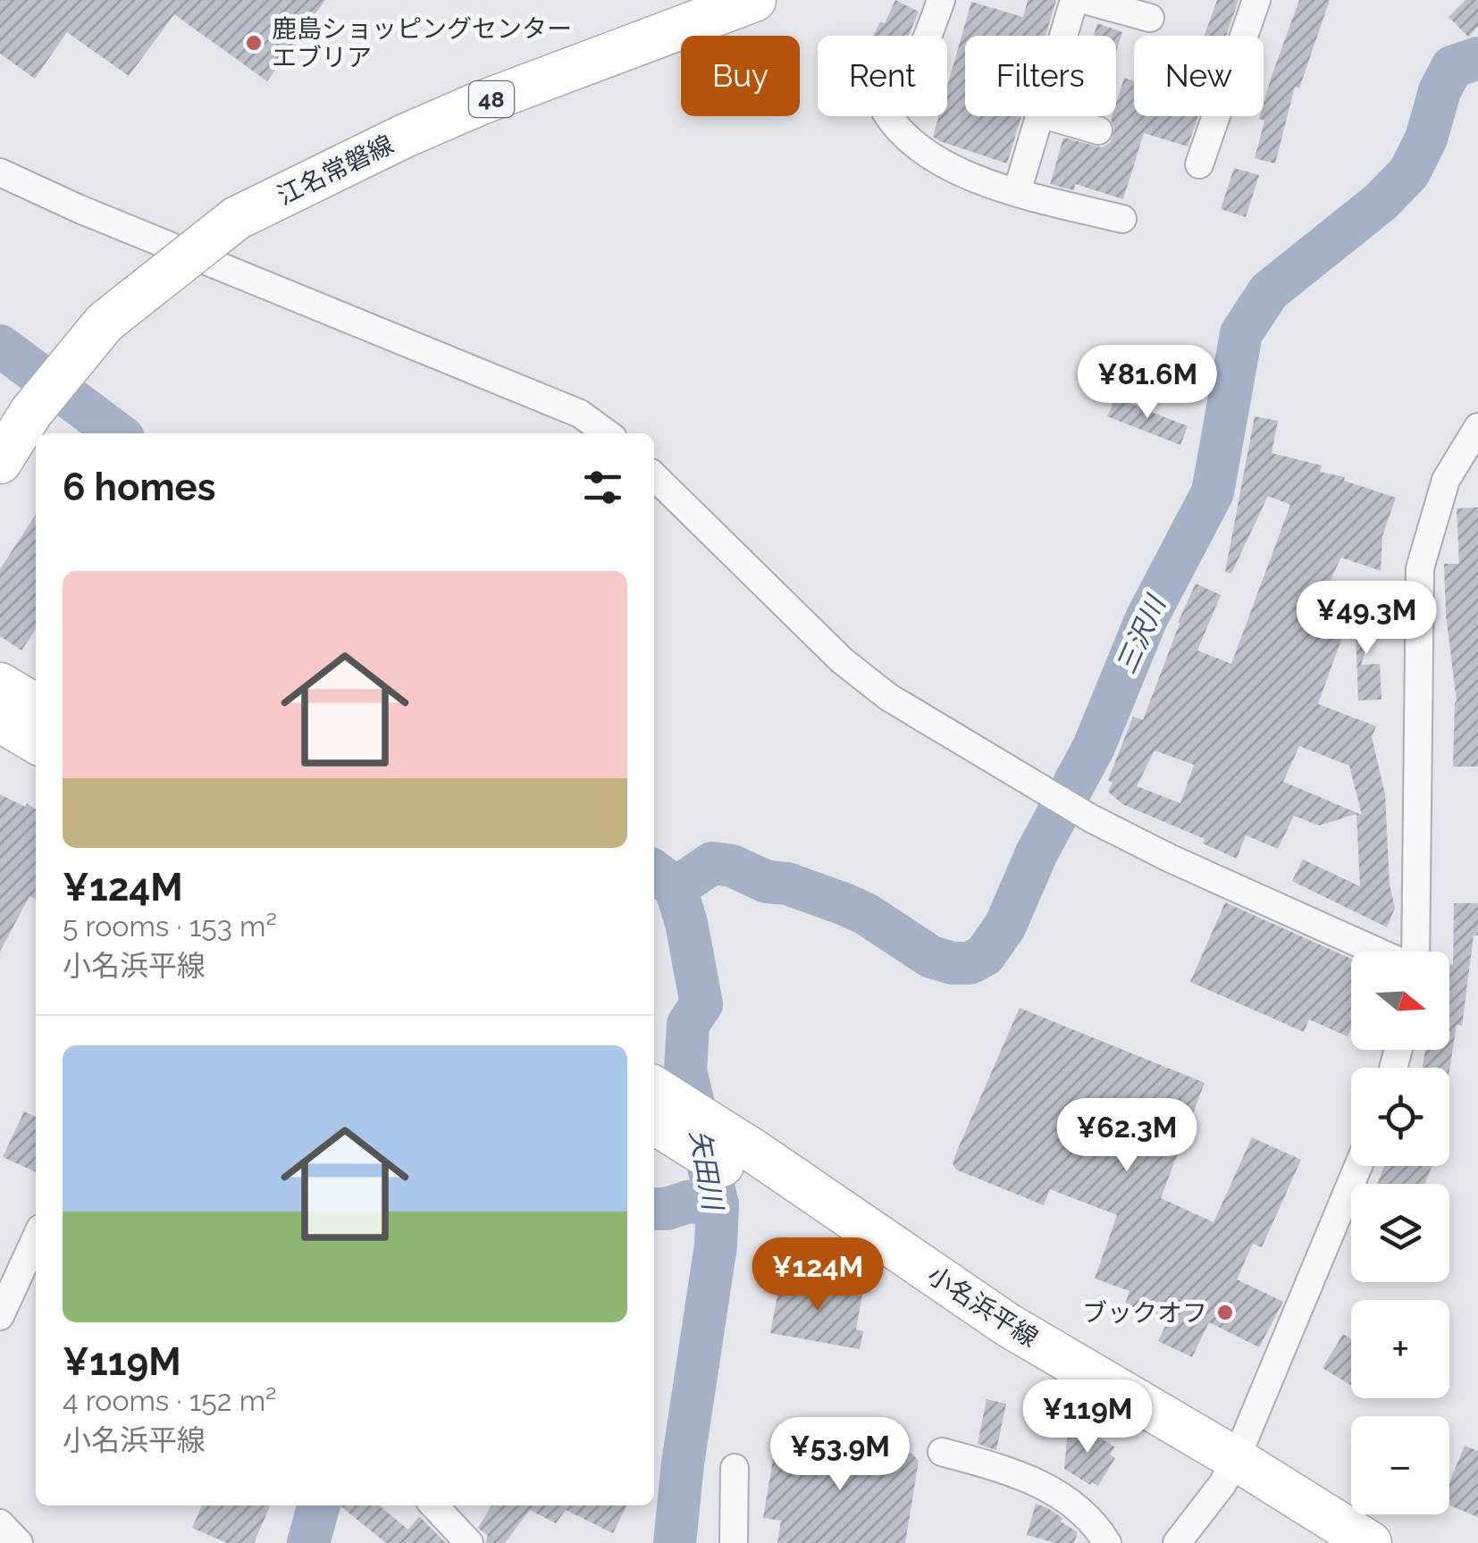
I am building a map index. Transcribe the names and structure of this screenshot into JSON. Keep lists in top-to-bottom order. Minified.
{"streets":{"main road":["48","江名常磐線","小名浜平線"]},"water":["三沢川","矢田川"],"places":["鹿島ショッピングセンター エブリア","ブックオフ"],"north":"right","page":{"chip":["Buy","Rent","Filters","New"],"price":["¥81.6M","¥49.3M","¥62.3M","¥124M","¥119M","¥53.9M"],"heading":"6 homes","list":[{"name":"¥124M","note":"5 rooms · 153 m² · 小名浜平線"},{"name":"¥119M","note":"4 rooms · 152 m² · 小名浜平線"}],"map_buttons":["+","−"]}}
